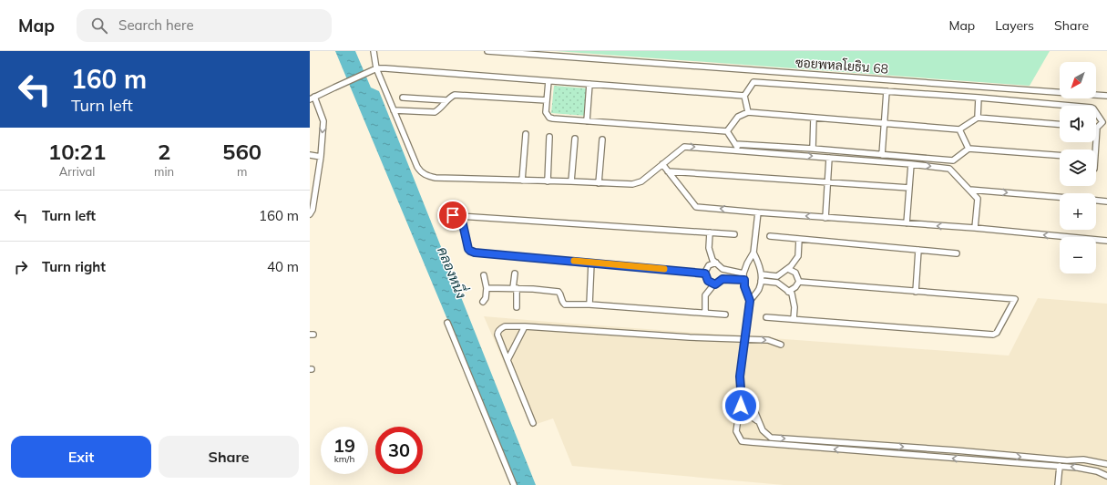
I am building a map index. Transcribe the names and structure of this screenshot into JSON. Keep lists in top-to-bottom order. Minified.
{"streets":{"street":["ซอยพหลโยธิน 68"]},"water":["คลองหนึ่ง"],"north":"bottom left","page":{"header":"Map","search":"Search here","nav":["Map","Layers","Share"],"turn":["160 m","Turn left"],"map_buttons":["+","−"],"eta":["10:21","Arrival","2","min","560","m"],"list":[{"name":"Turn left","value":"160 m"},{"name":"Turn right","value":"40 m"}],"speed":"19 km/h","limit":"30","buttons":["Exit","Share"]}}
